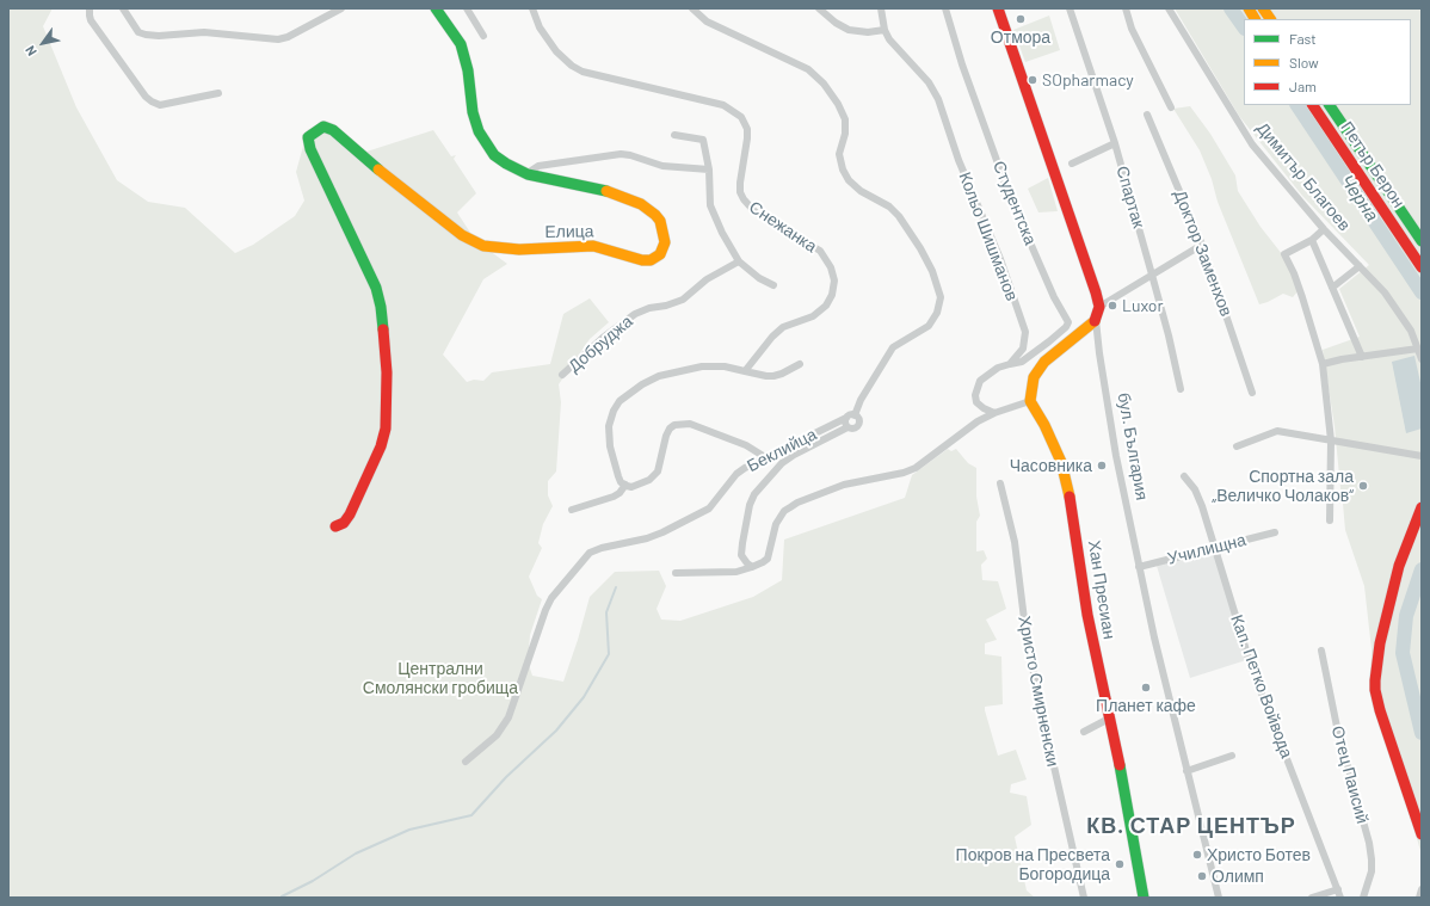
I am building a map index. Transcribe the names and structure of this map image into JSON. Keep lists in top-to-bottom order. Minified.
{"streets":{"street":["Петър Берон","Димитър Благоев","Спартак","Студентска","Снежанка","Елица","Кольо Шишманов","Доктор Заменхов","Добруджа","бул. България","Беклийца","Училищна","Хан Пресиан","Кап. Петко Войвода","Христо Смирненски","Отец Паисий"]},"crossings":[["Студентска","Кольо Шишманов"],["бул. България","Училищна"],["Училищна","Кап. Петко Войвода"]],"districts":["КВ. СТАР ЦЕНТЪР"],"water":["Черна"],"parks":["Централни Смолянски гробища"],"places":["Отмора","SOpharmacy","Luxor","Часовника","Спортна зала „Величко Чолаков“","Планет кафе","Христо Ботев","Покров на Пресвета Богородица","Олимп"],"legend":["Fast","Slow","Jam"],"north":"bottom left"}
